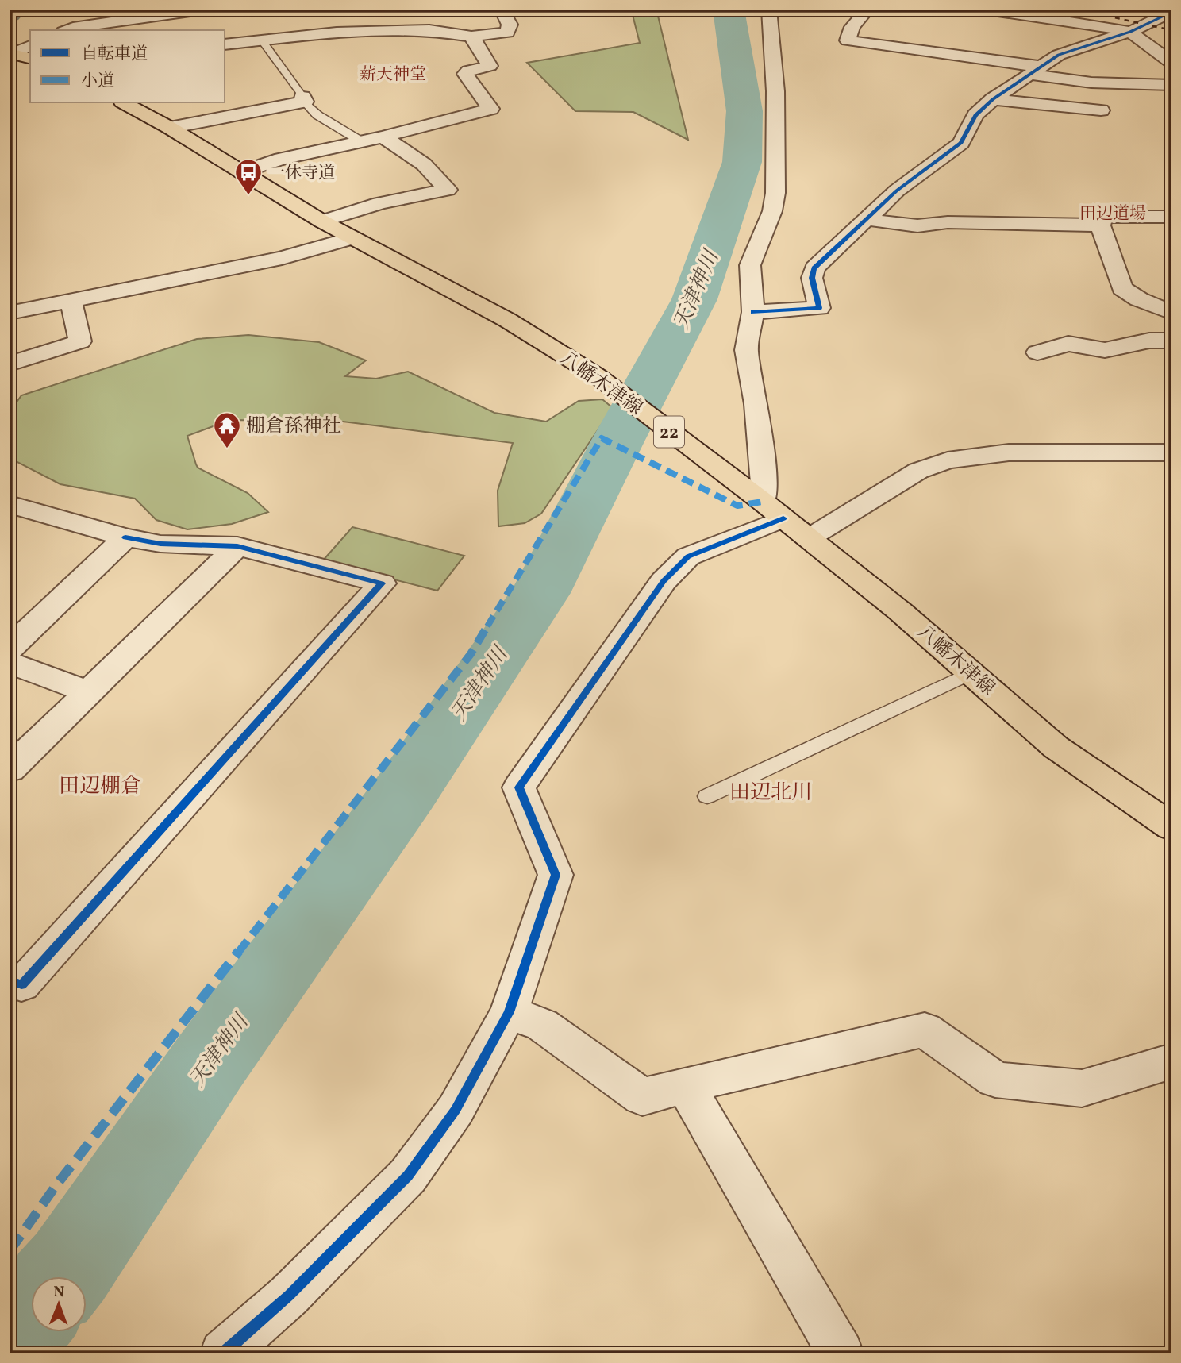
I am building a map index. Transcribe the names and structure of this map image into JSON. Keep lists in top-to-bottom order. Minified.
{"streets":{"main road":["八幡木津線","22"]},"districts":["薪天神堂","田辺道場","田辺棚倉","田辺北川"],"water":["天津神川"],"places":{"bus stop":["一休寺道"],"temple":["棚倉孫神社"]},"legend":["自転車道","小道"],"north":"top"}
